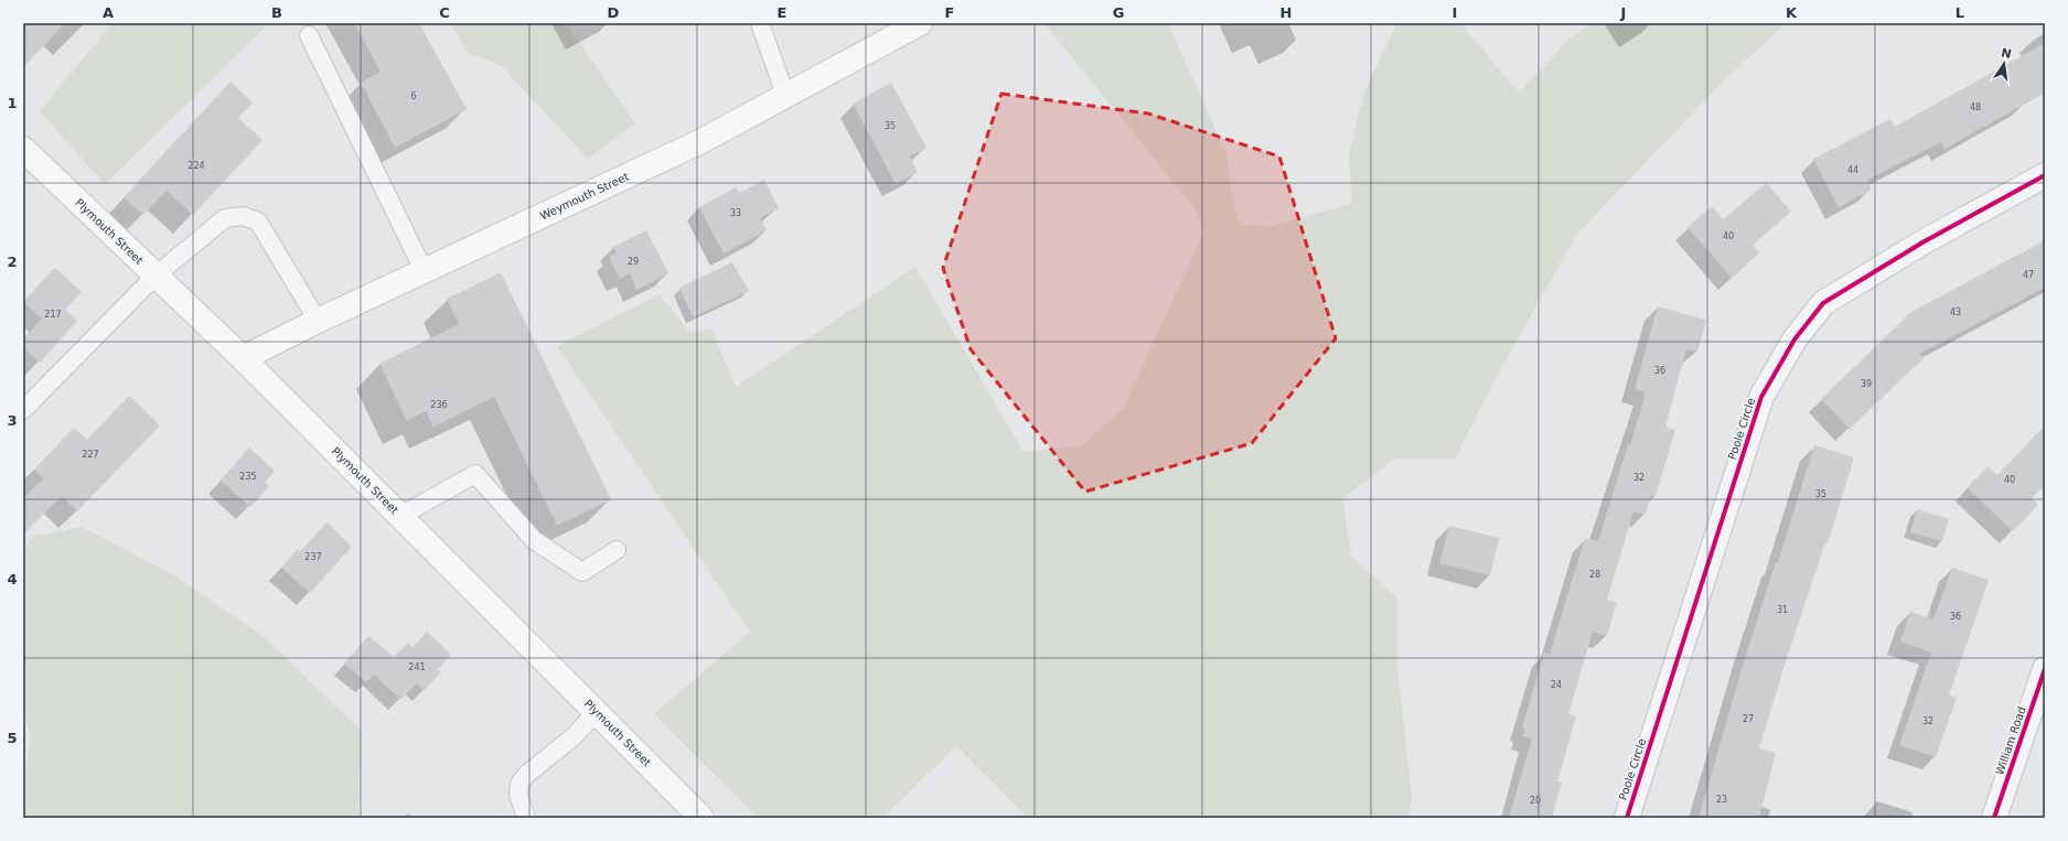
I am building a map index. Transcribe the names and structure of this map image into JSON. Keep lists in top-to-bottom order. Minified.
{"streets":{"main road":["Weymouth Street","Plymouth Street"],"street":["Poole Circle","William Road"]},"crossings":[["Weymouth Street","Plymouth Street"]],"house_numbers":["6","48","35","224","44","33","40","29","47","43","217","36","39","236","227","235","32","40","35","237","28","31","36","241","24","27","32","23","20"],"north":"top","grid":{"columns":["A","B","C","D","E","F","G","H","I","J","K","L"],"rows":["1","2","3","4","5"]}}
